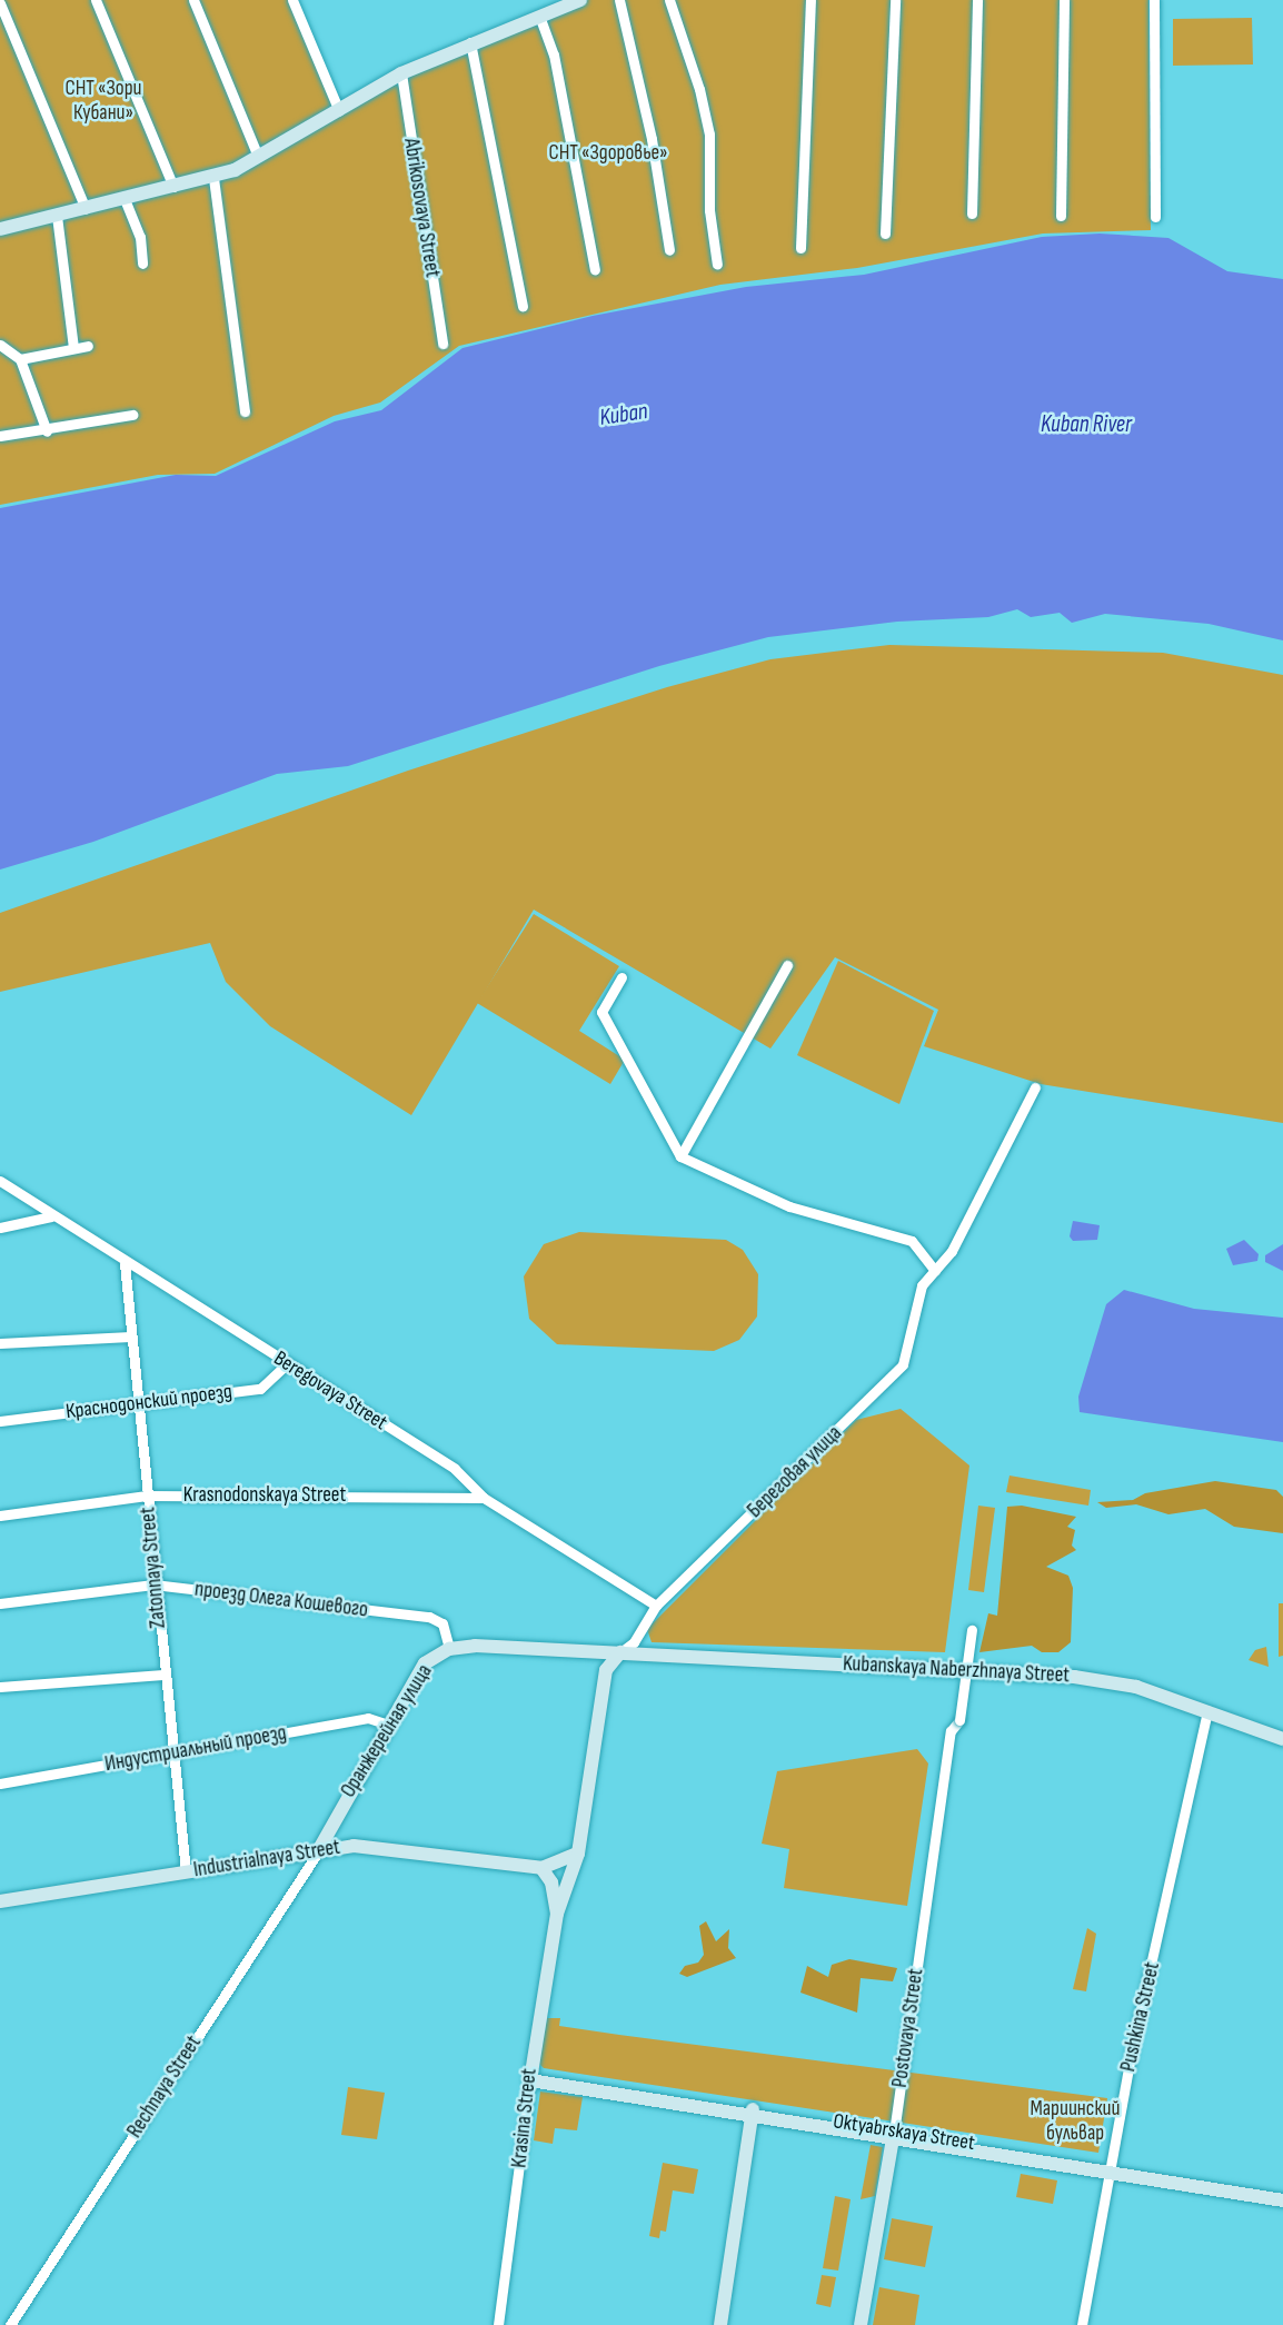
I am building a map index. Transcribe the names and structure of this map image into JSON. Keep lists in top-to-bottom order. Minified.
{"streets":{"main road":["Kubanskaya Naberzhnaya Street","Оранжерейная улица","Industrialnaya Street","Postovaya Street","Krasina Street","Oktyabrskaya Street"],"street":["Abrikosovaya Street","Beregovaya Street","Краснодонский проезд","Береговая улица","Krasnodonskaya Street","Zatonnaya Street","проезд Олега Кошевого","Индустриальный проезд","Pushkina Street","Rechnaya Street"]},"crossings":[["Beregovaya Street","Краснодонский проезд"],["Beregovaya Street","Береговая улица"],["Beregovaya Street","Krasnodonskaya Street"],["Beregovaya Street","Zatonnaya Street"],["Краснодонский проезд","Zatonnaya Street"],["Береговая улица","Kubanskaya Naberzhnaya Street"],["Береговая улица","Оранжерейная улица"],["Береговая улица","Krasina Street"],["Krasnodonskaya Street","Zatonnaya Street"],["Zatonnaya Street","проезд Олега Кошевого"],["Zatonnaya Street","Индустриальный проезд"],["Zatonnaya Street","Industrialnaya Street"],["проезд Олега Кошевого","Оранжерейная улица"],["Kubanskaya Naberzhnaya Street","Оранжерейная улица"],["Kubanskaya Naberzhnaya Street","Pushkina Street"],["Kubanskaya Naberzhnaya Street","Krasina Street"],["Оранжерейная улица","Индустриальный проезд"],["Оранжерейная улица","Industrialnaya Street"],["Оранжерейная улица","Rechnaya Street"],["Оранжерейная улица","Krasina Street"],["Industrialnaya Street","Rechnaya Street"],["Industrialnaya Street","Krasina Street"],["Pushkina Street","Oktyabrskaya Street"],["Postovaya Street","Oktyabrskaya Street"],["Krasina Street","Oktyabrskaya Street"]],"water":["Kuban","Kuban River"],"parks":["СНТ «Зори Кубани»","СНТ «Здоровье»","Мариинский бульвар"]}
